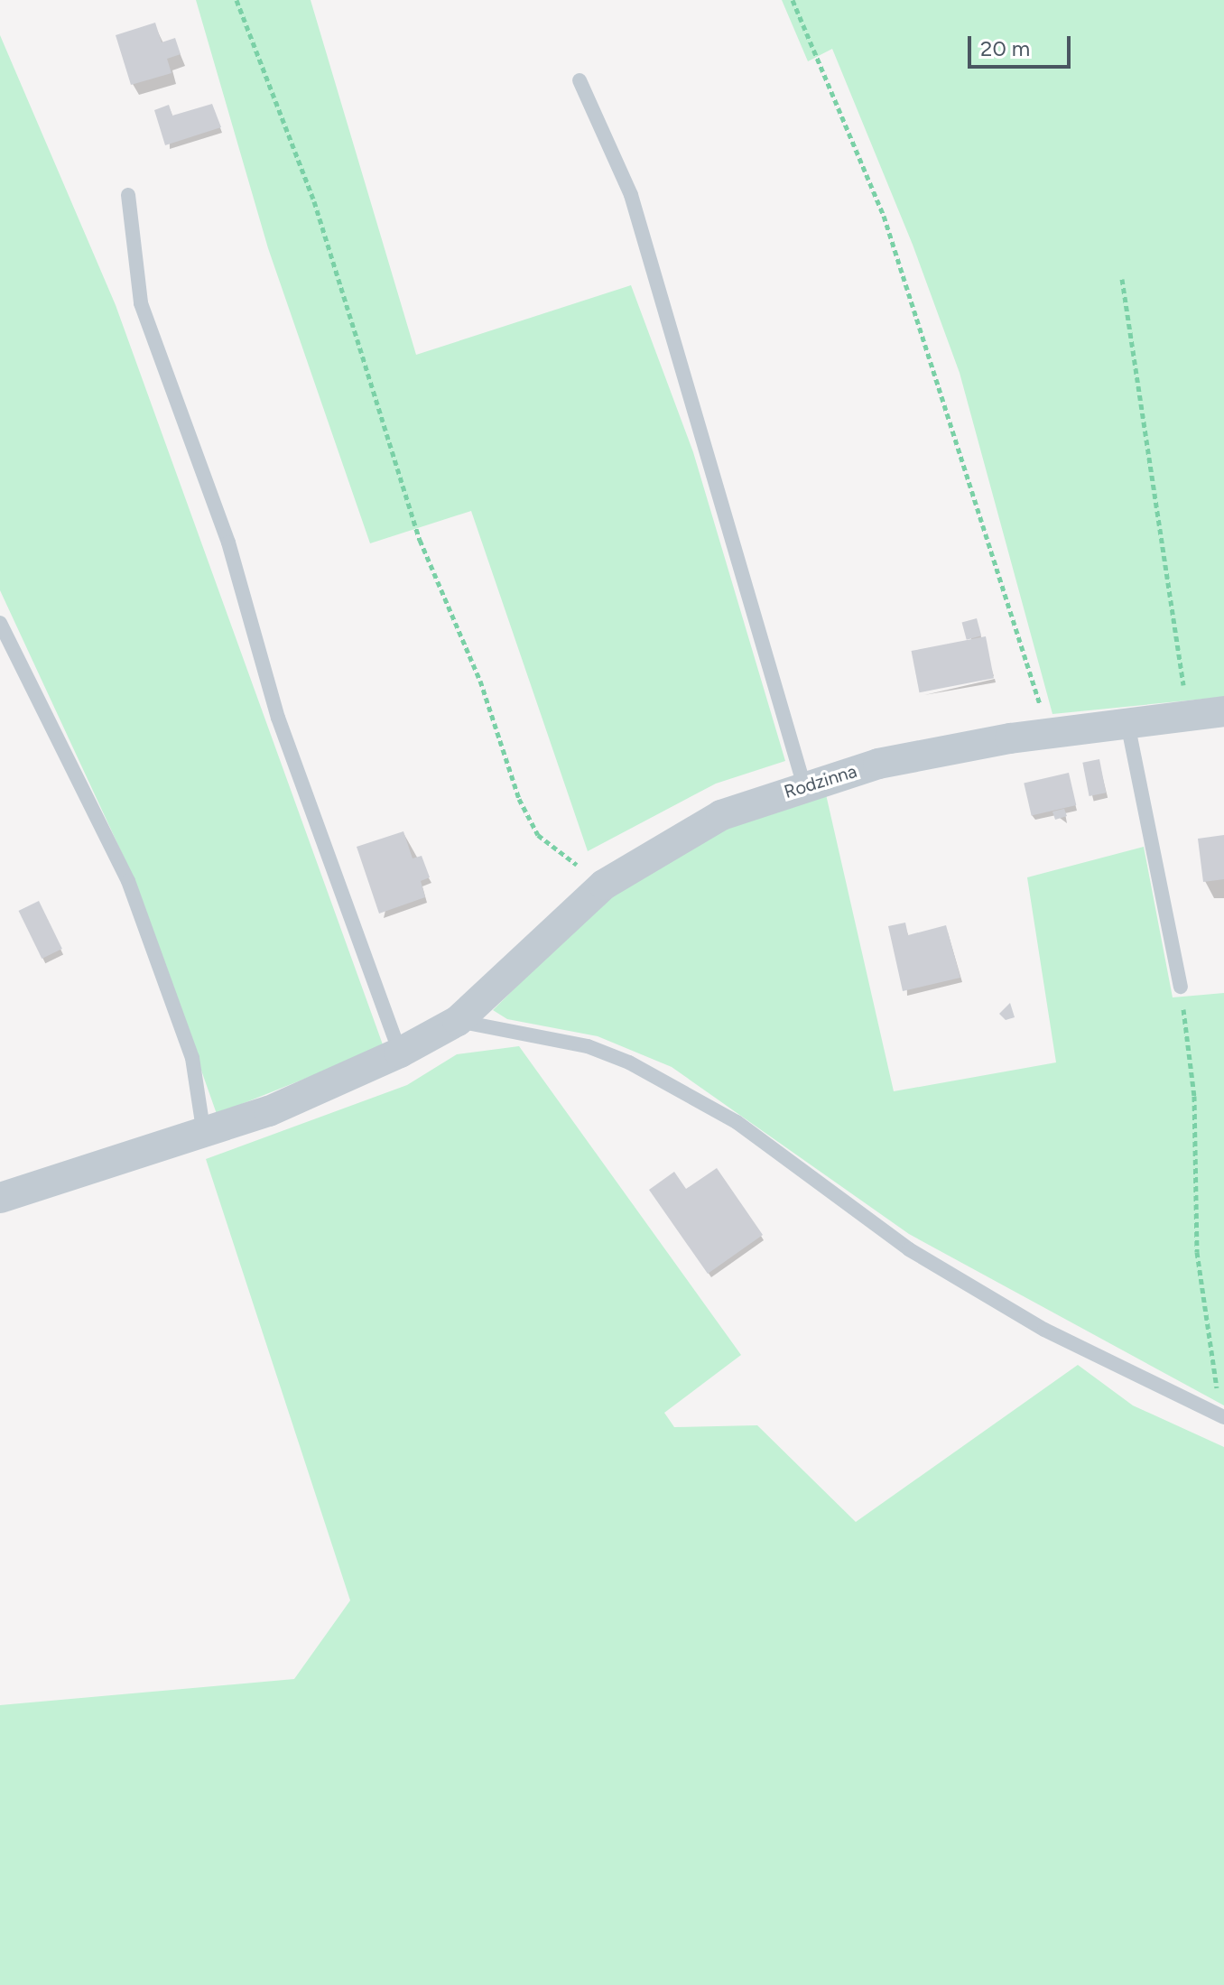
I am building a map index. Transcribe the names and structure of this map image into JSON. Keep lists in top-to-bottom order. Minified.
{"streets":{"street":["Rodzinna"]},"scale_bar":"20 m"}
